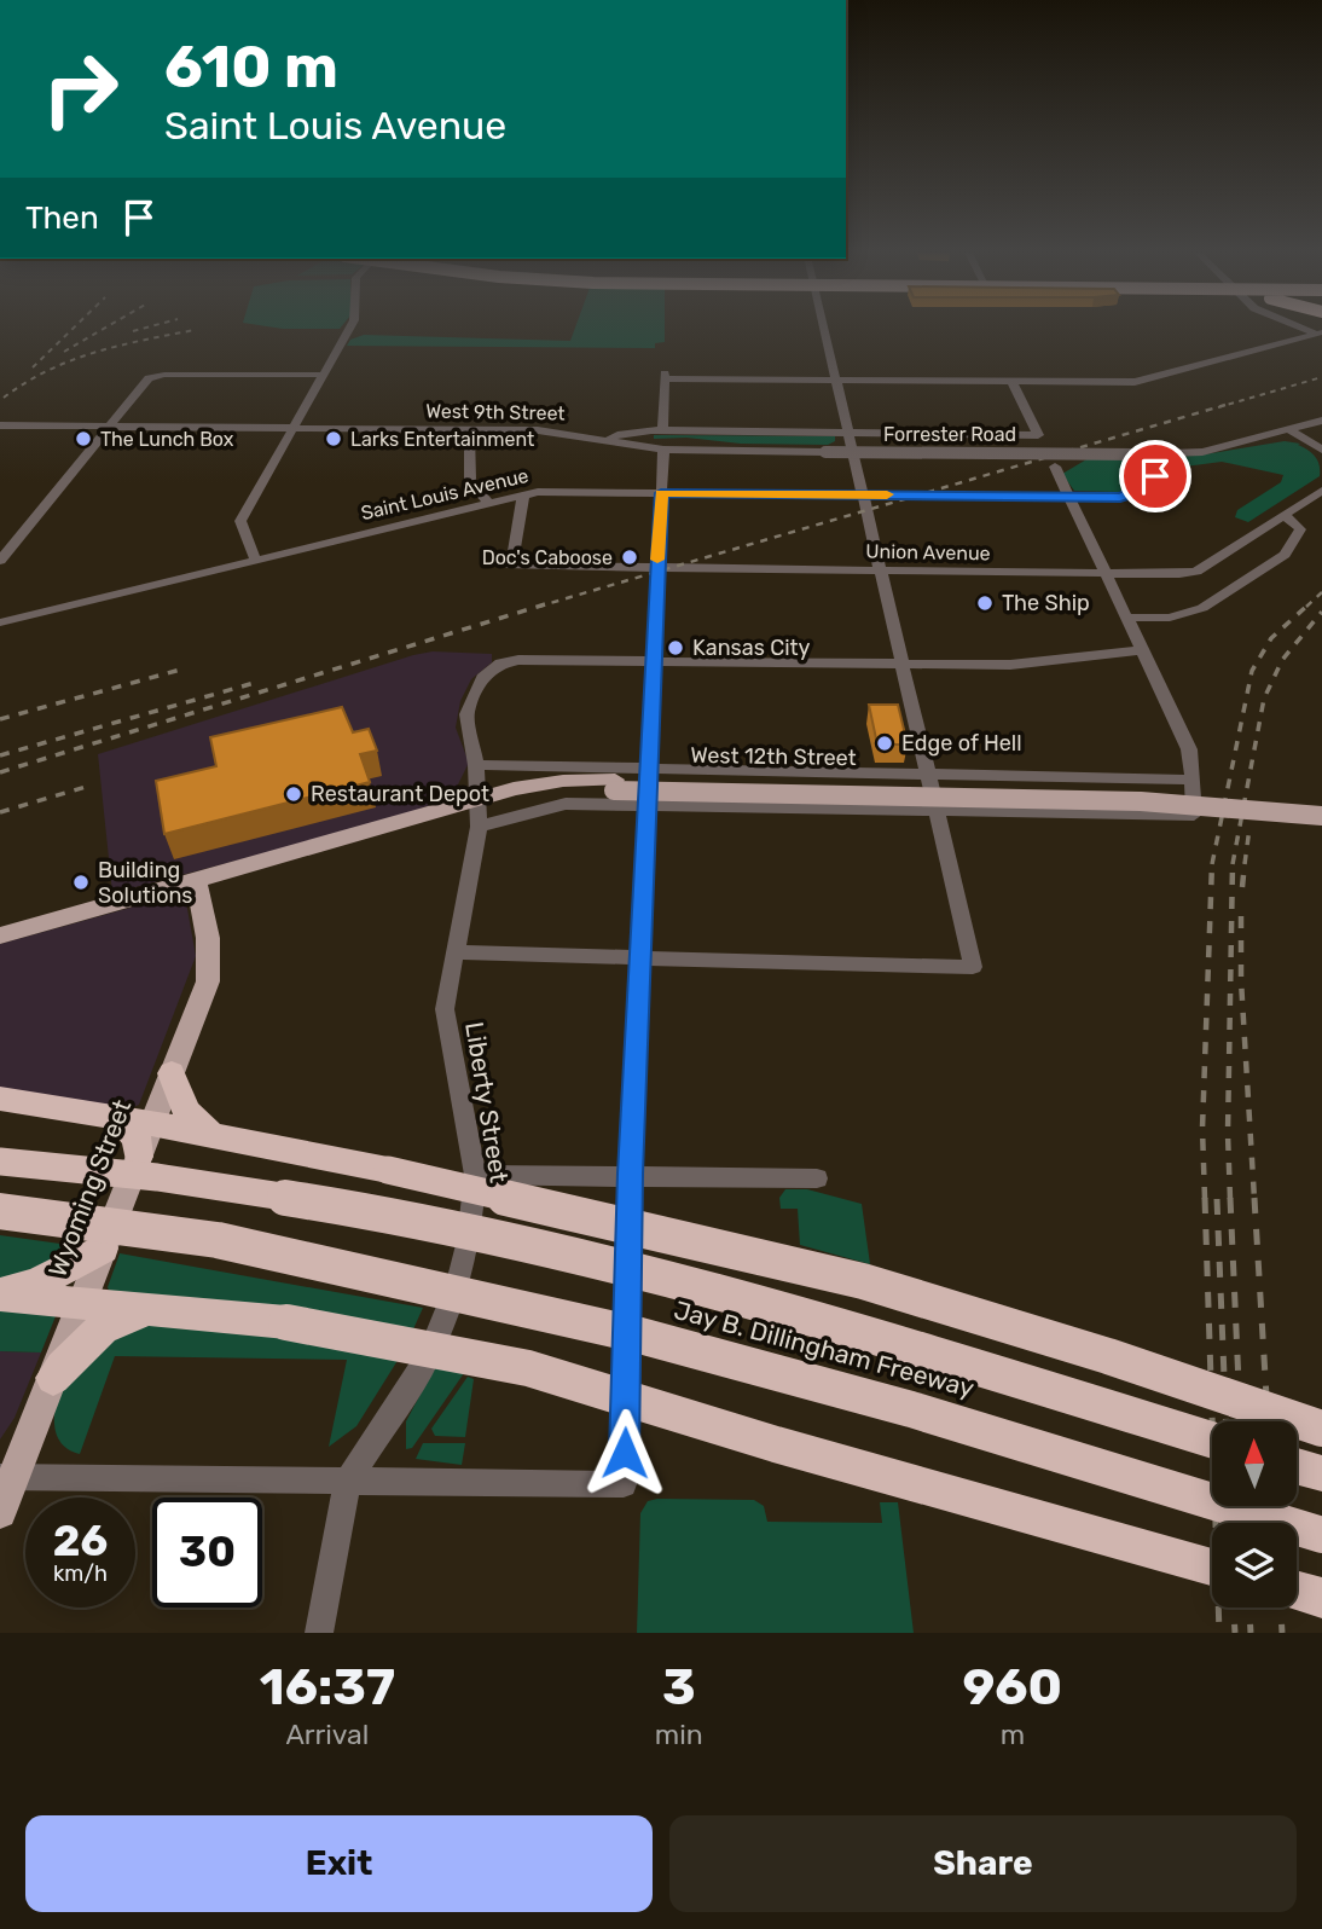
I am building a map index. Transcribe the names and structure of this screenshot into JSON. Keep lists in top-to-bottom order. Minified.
{"streets":{"highway":["Jay B. Dillingham Freeway"],"main road":["West 12th Street","Wyoming Street"],"street":["West 9th Street","Forrester Road","Saint Louis Avenue","Union Avenue","Liberty Street"]},"crossings":[["West 9th Street","Forrester Road"],["Saint Louis Avenue","Union Avenue"],["West 12th Street","Liberty Street"],["West 12th Street","Wyoming Street"]],"places":["The Lunch Box","Larks Entertainment","Doc's Caboose","The Ship","Kansas City","Edge of Hell","Restaurant Depot","Building Solutions"],"north":"top","page":{"turn":["610 m","Saint Louis Avenue"],"then":"Then","speed":"26 km/h","limit":"30","eta":["16:37","Arrival","3","min","960","m"],"buttons":["Exit","Share"]}}
